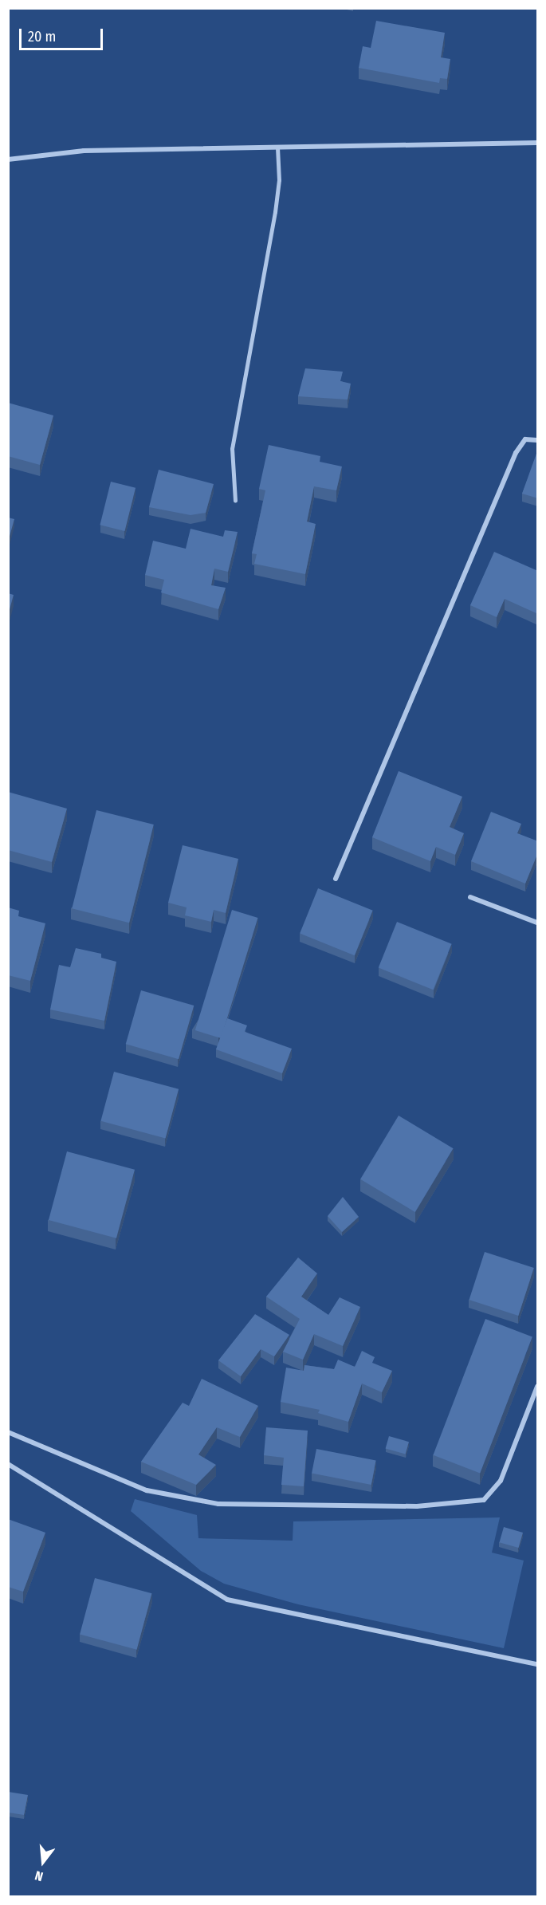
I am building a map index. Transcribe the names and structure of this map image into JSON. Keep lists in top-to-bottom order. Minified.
{"scale_bar":"20 m","north":"bottom"}
